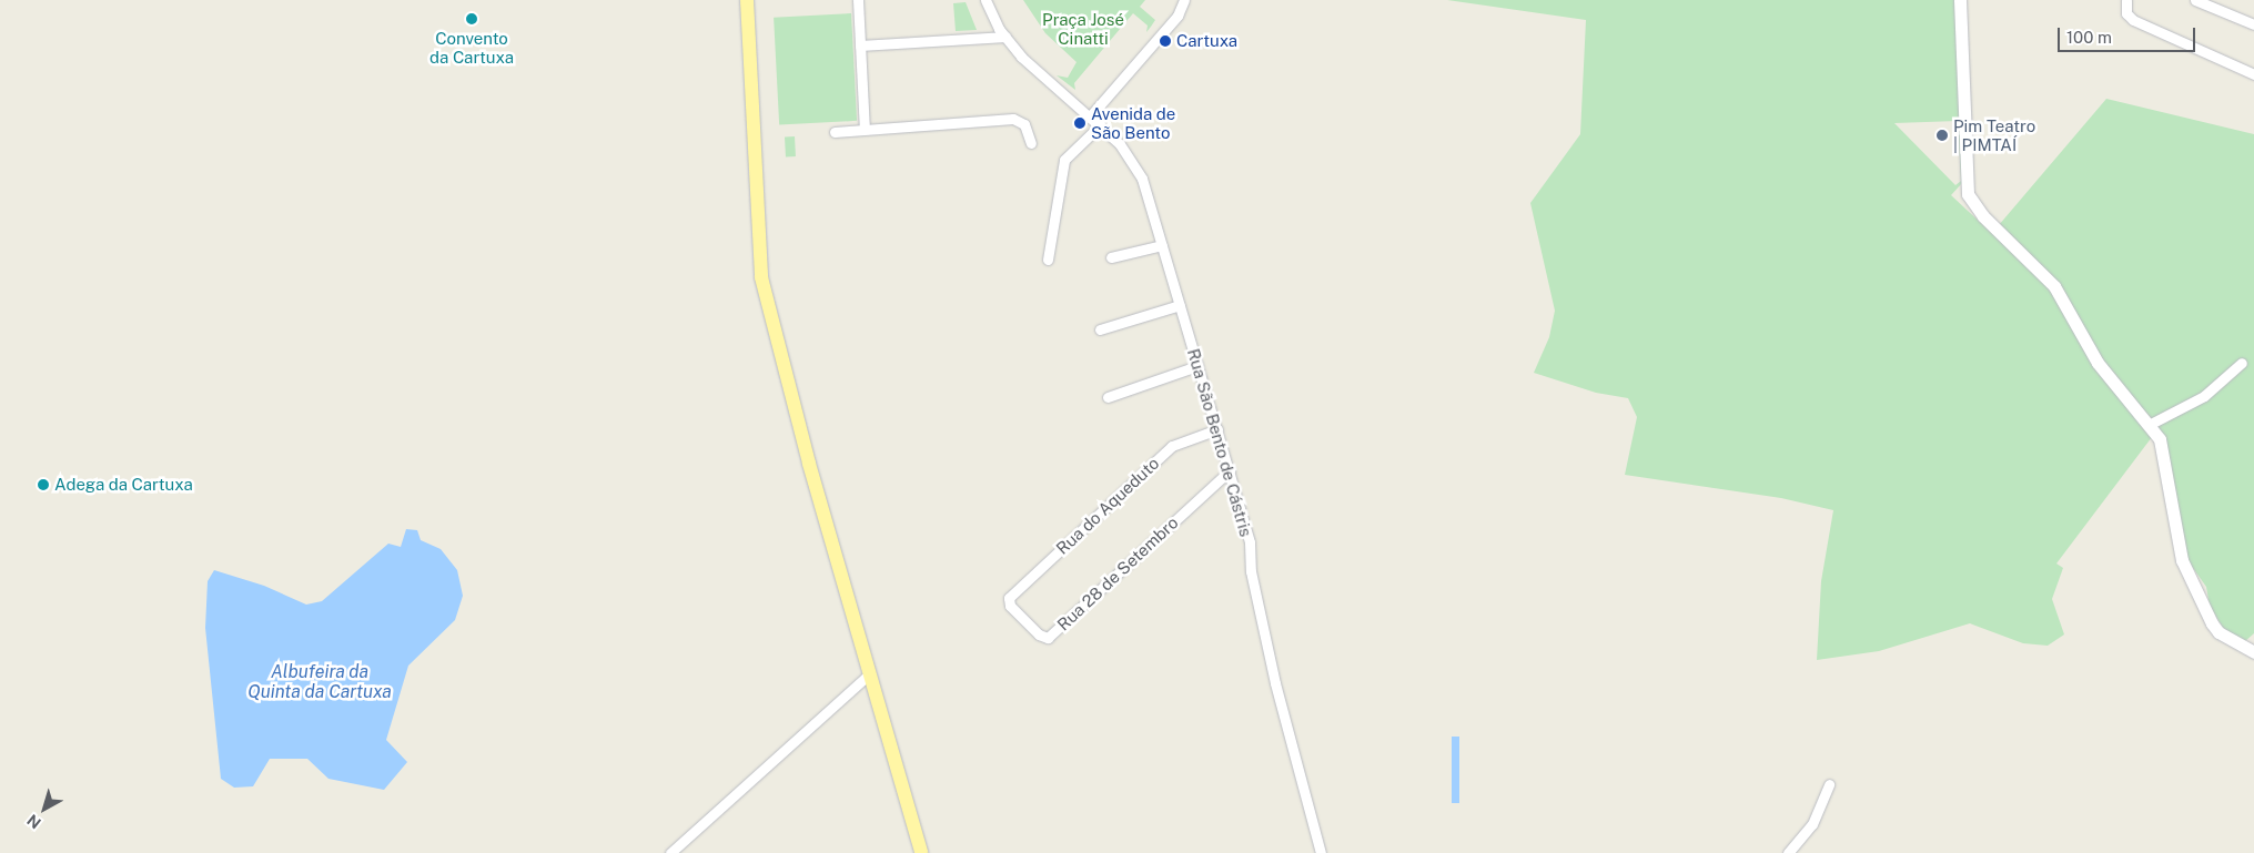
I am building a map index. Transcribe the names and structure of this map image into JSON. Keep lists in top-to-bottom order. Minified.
{"streets":{"street":["Rua São Bento de Cástris","Rua do Aqueduto","Rua 28 de Setembro"]},"crossings":[["Rua São Bento de Cástris","Rua do Aqueduto"],["Rua São Bento de Cástris","Rua 28 de Setembro"],["Rua do Aqueduto","Rua 28 de Setembro"]],"water":["Albufeira da Quinta da Cartuxa"],"parks":["Praça José Cinatti"],"places":["Convento da Cartuxa","Cartuxa","Avenida de São Bento","Pim Teatro | PIMTAÍ","Adega da Cartuxa"],"scale_bar":"100 m","north":"bottom left"}
